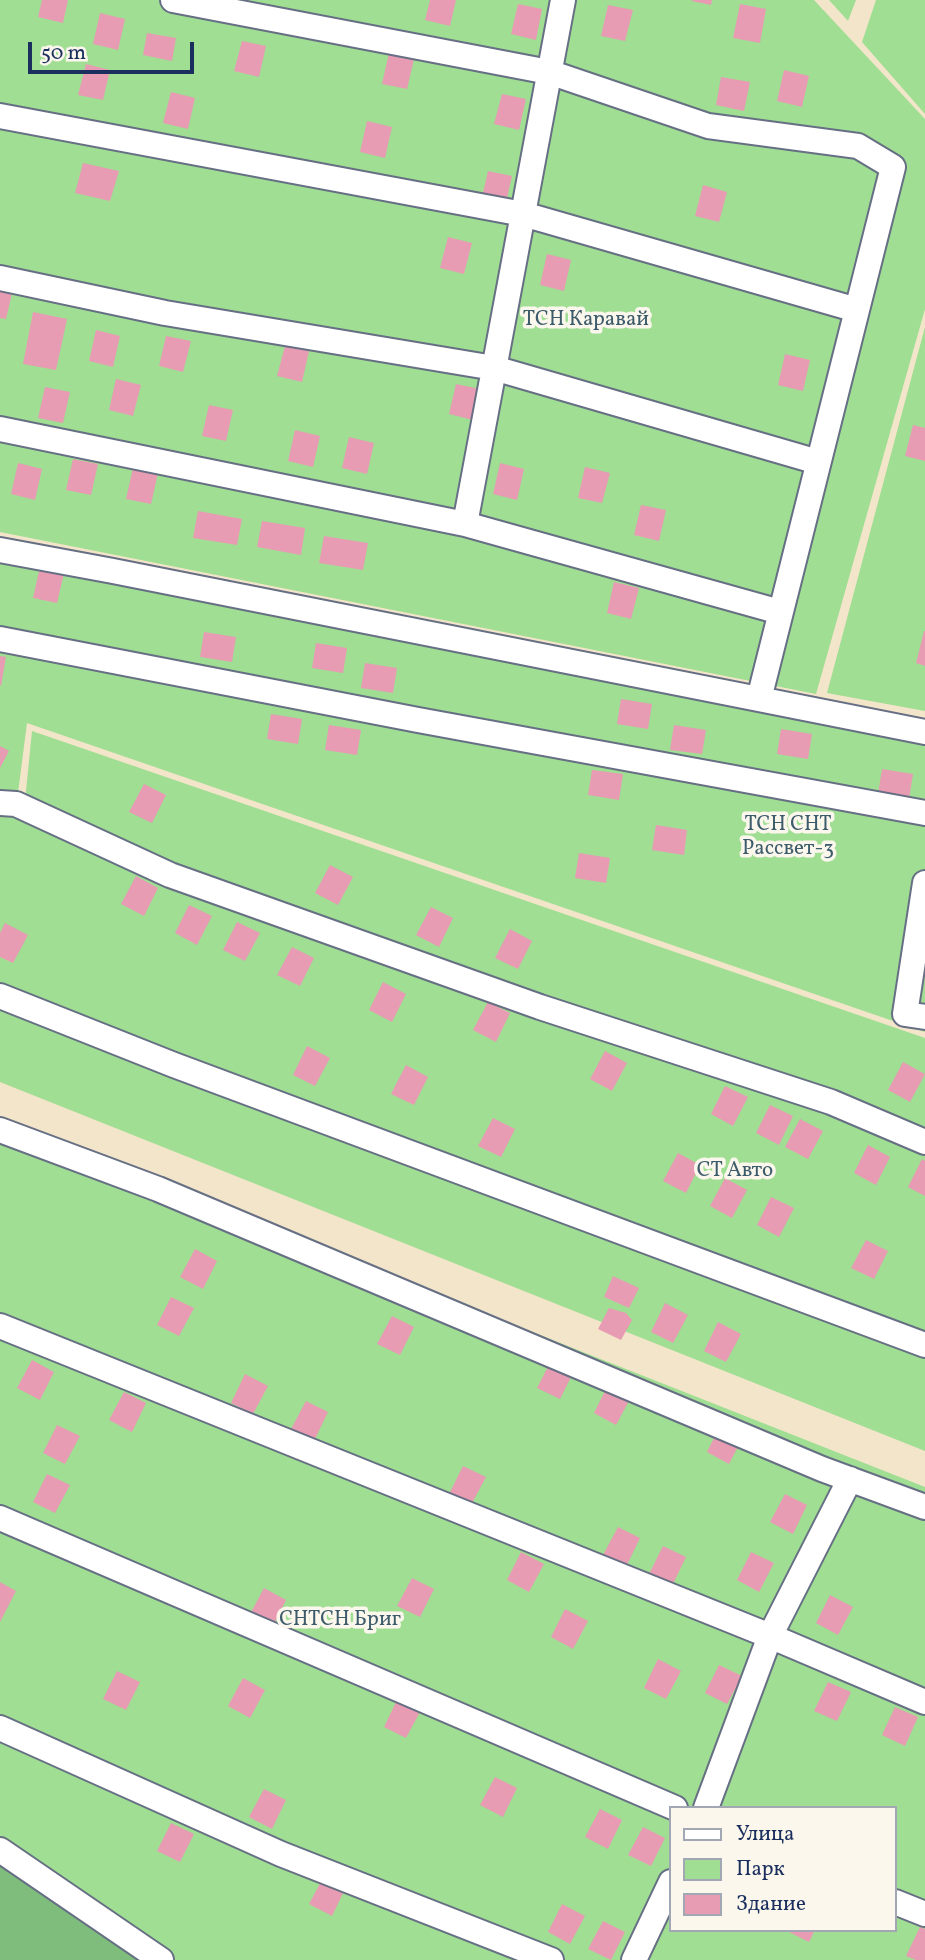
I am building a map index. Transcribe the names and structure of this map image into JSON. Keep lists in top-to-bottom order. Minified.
{"parks":["ТСН Каравай","ТСН СНТ Рассвет-3","СТ Авто","СНТСН Бриг"],"legend":["Улица","Парк","Здание"],"scale_bar":"50 m"}
